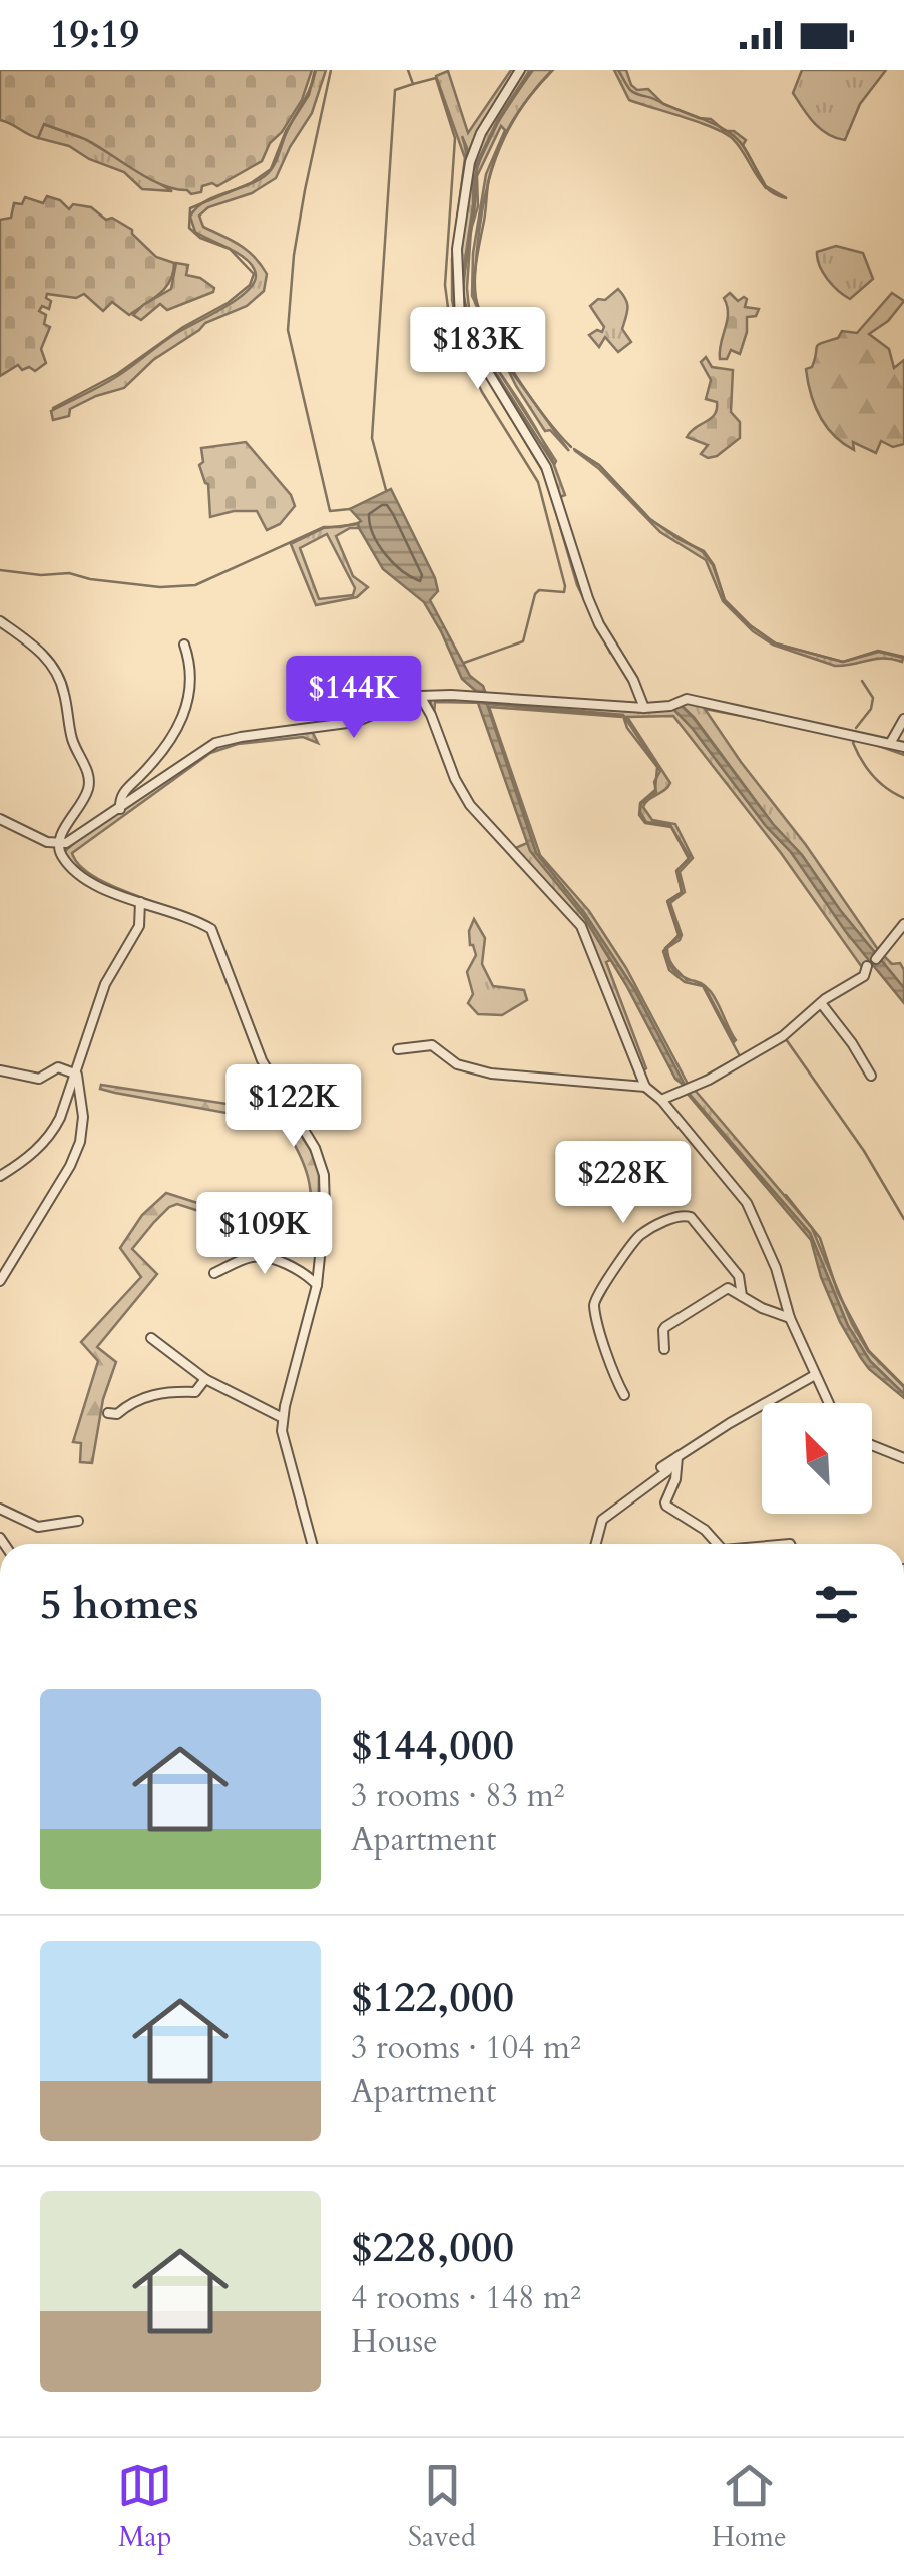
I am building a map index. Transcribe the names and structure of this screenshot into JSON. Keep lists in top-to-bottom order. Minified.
{"north":"top left","page":{"status":"19:19","price":["$183K","$144K","$122K","$228K","$109K"],"heading":"5 homes","list":[{"name":"$144,000","note":"3 rooms · 83 m² · Apartment"},{"name":"$122,000","note":"3 rooms · 104 m² · Apartment"},{"name":"$228,000","note":"4 rooms · 148 m² · House"}],"tabs":["Map","Saved","Home"]}}
